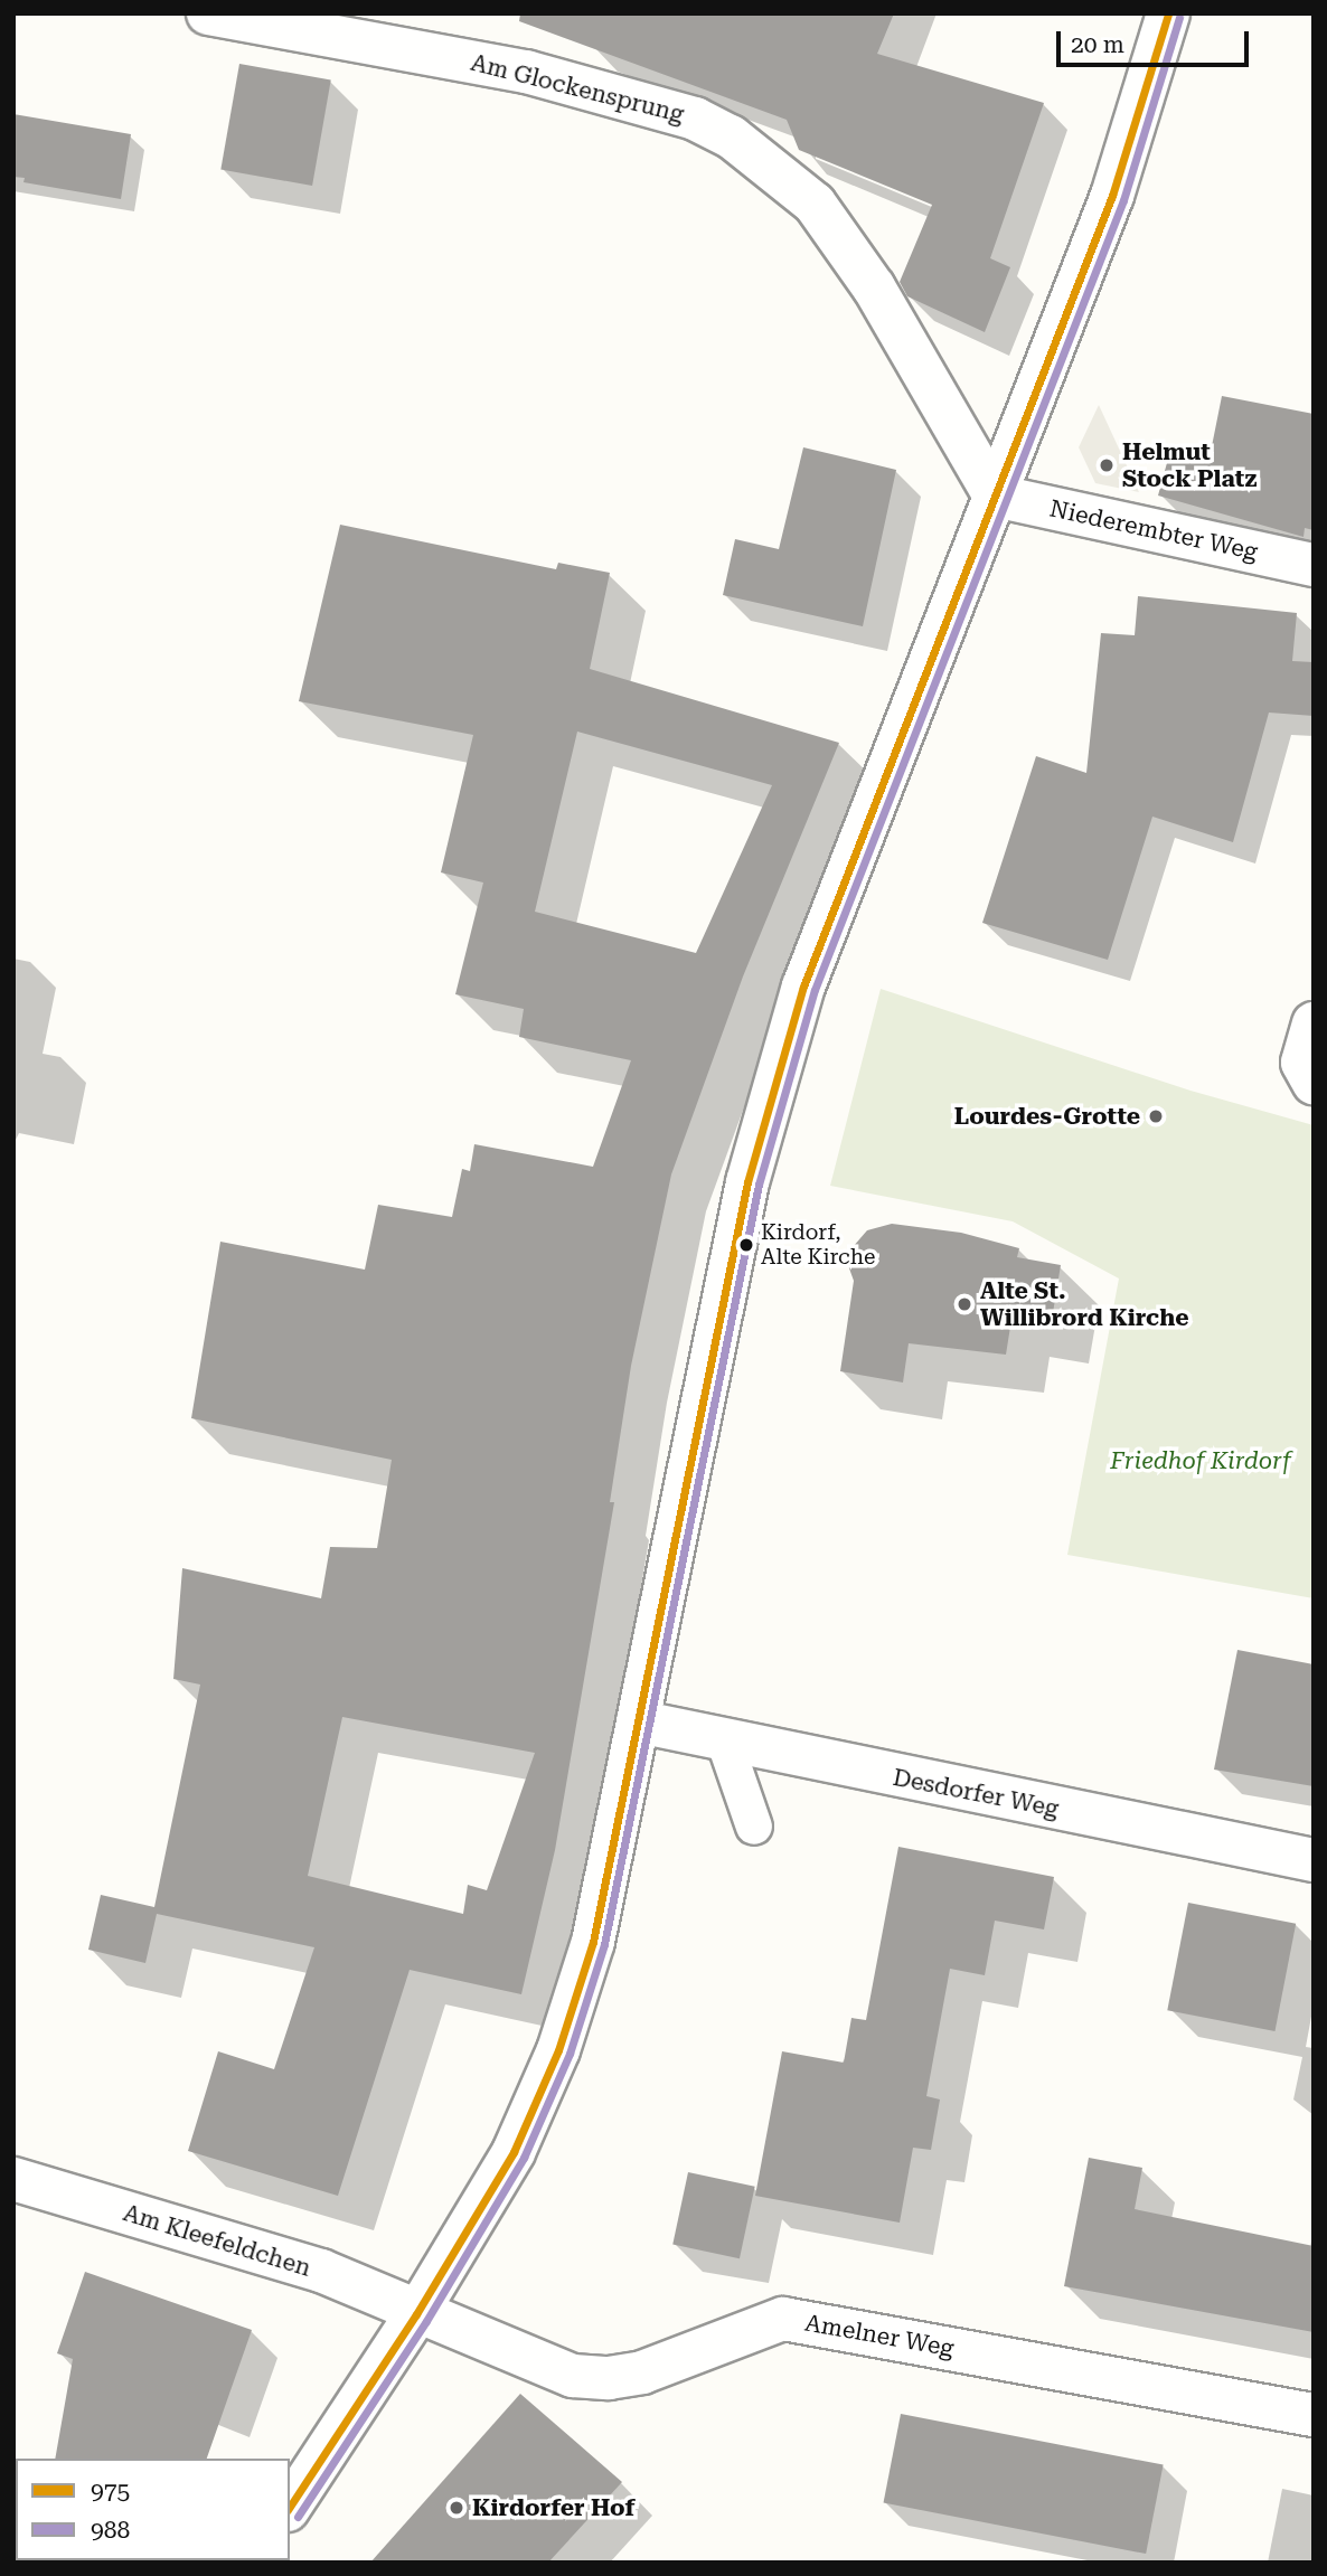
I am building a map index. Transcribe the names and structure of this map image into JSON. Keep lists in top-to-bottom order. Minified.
{"streets":{"street":["Am Glockensprung","Niederembter Weg","Desdorfer Weg","Am Kleefeldchen","Amelner Weg"]},"crossings":[["Am Glockensprung","Niederembter Weg"],["Am Kleefeldchen","Amelner Weg"]],"parks":["Friedhof Kirdorf"],"places":["Helmut Stock Platz","Lourdes-Grotte","Kirdorf, Alte Kirche","Alte St. Willibrord Kirche","Kirdorfer Hof"],"lines":["transit line 975","transit line 988"],"legend":["975","988"],"scale_bar":"20 m"}
